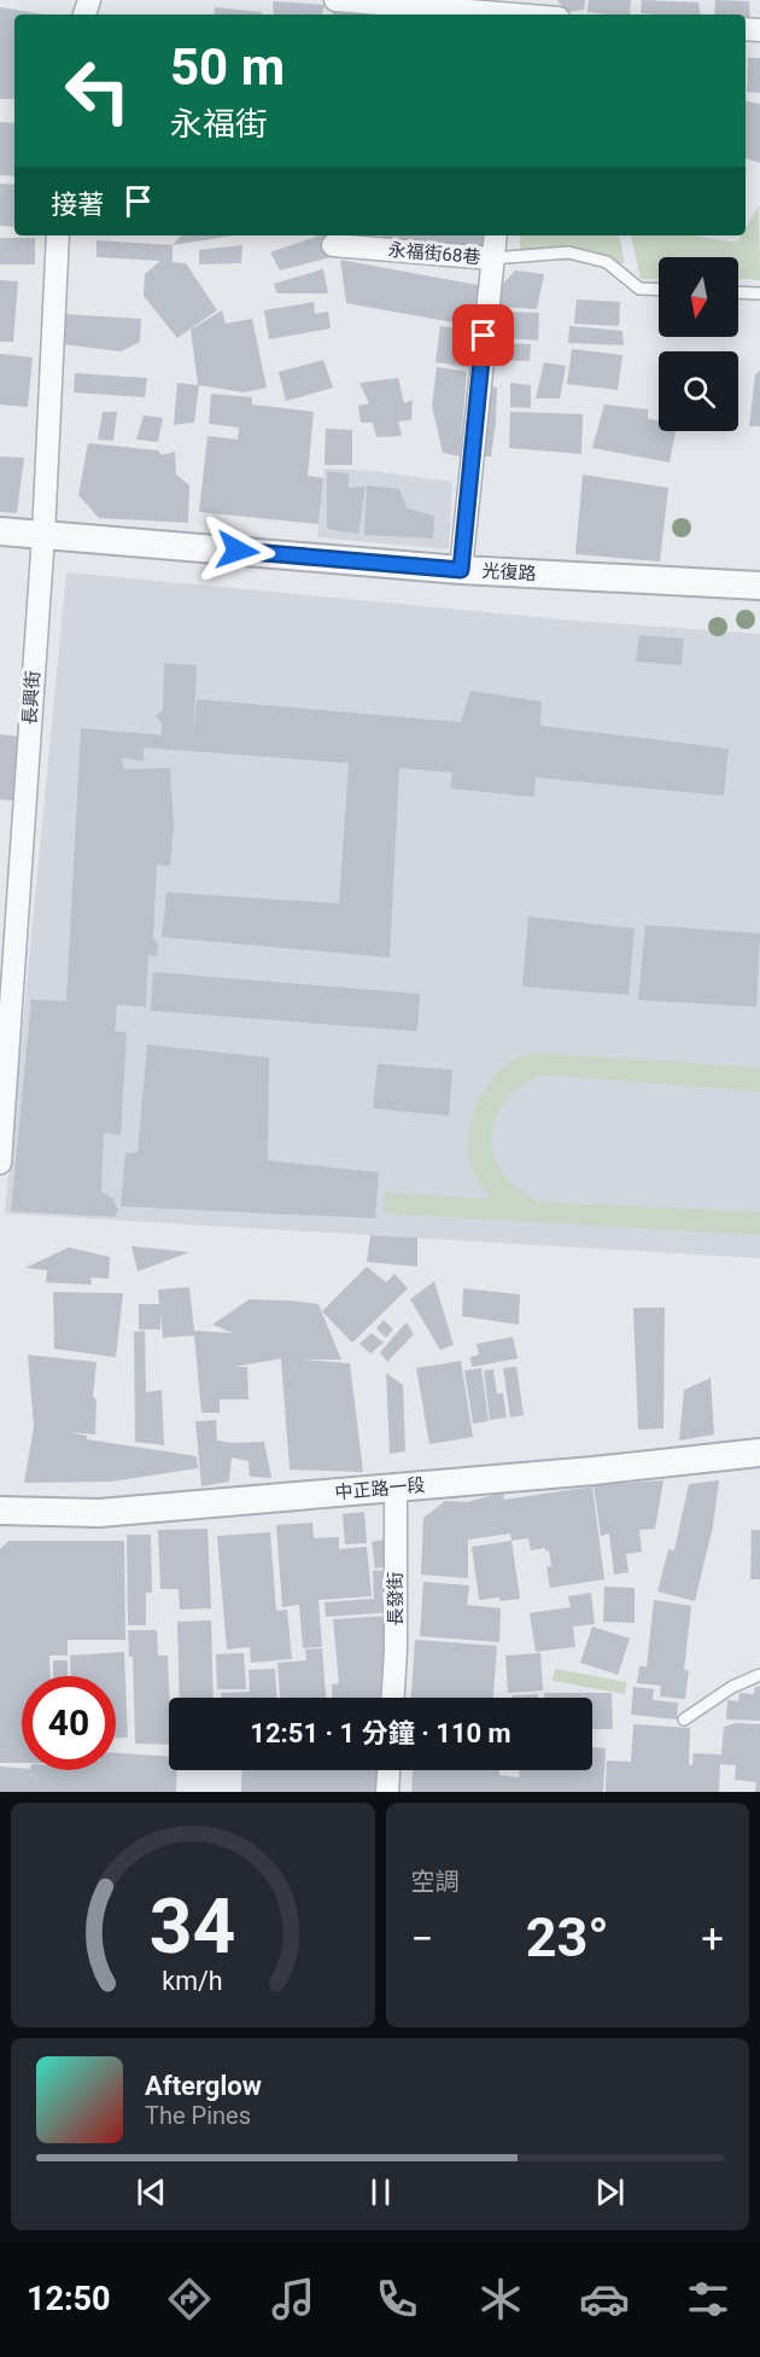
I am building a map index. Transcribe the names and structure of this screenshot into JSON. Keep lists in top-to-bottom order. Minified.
{"streets":{"street":["永福街68巷","光復路","長興街","中正路一段","長發街"]},"crossings":[["光復路","長興街"],["中正路一段","長發街"]],"north":"bottom","page":{"turn":["50 m","永福街"],"then":"接著","limit":"40","trip":"12:51 · 1 分鐘 · 110 m","tile":"空調","heat":["−","23°","+"],"song":["Afterglow","The Pines"],"tabs":"12:50","gauge":["34","km/h"]}}
